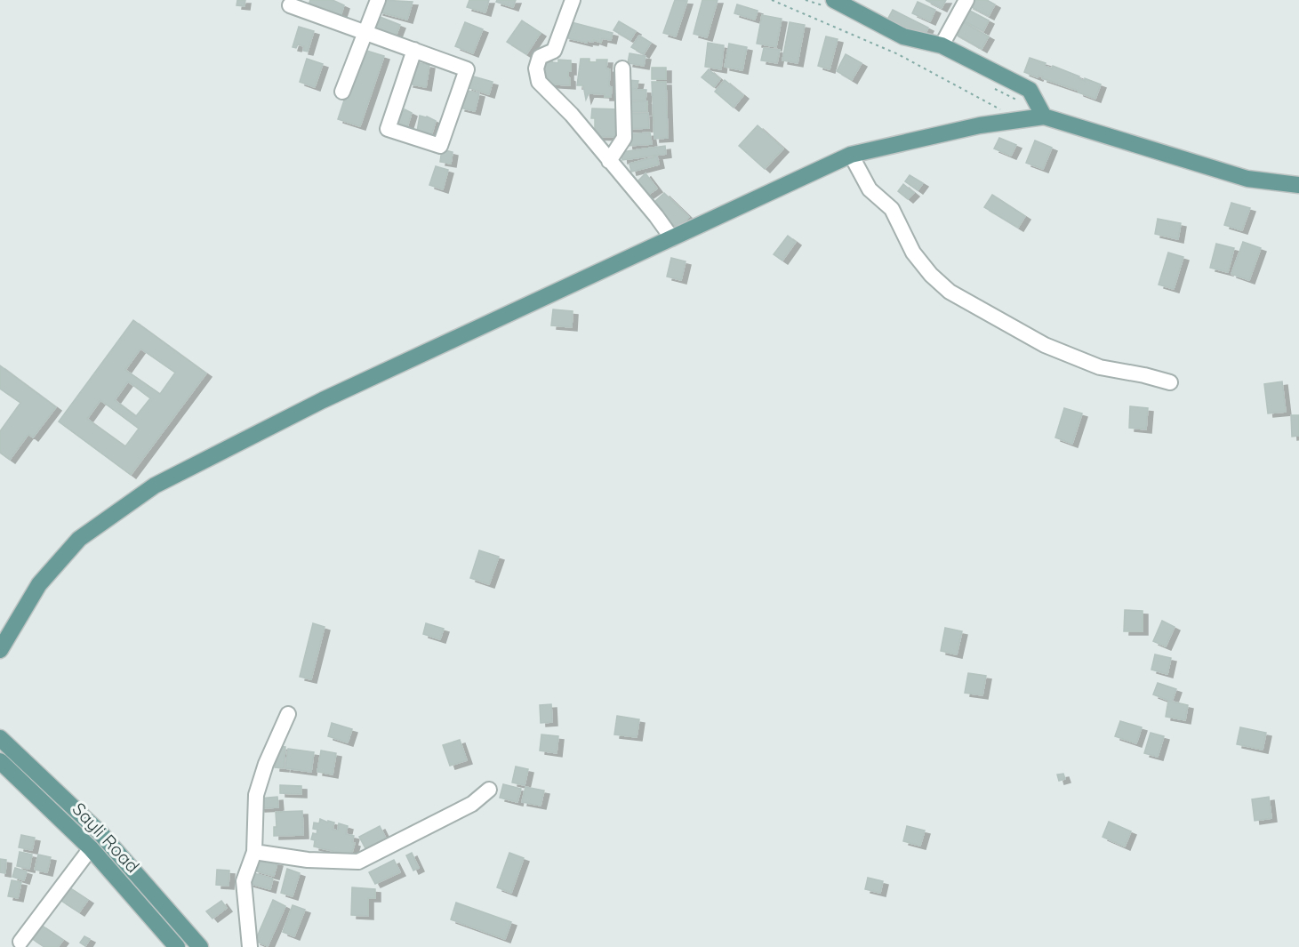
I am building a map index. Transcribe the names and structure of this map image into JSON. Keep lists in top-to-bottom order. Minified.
{"streets":{"main road":["Sayli Road"]}}
